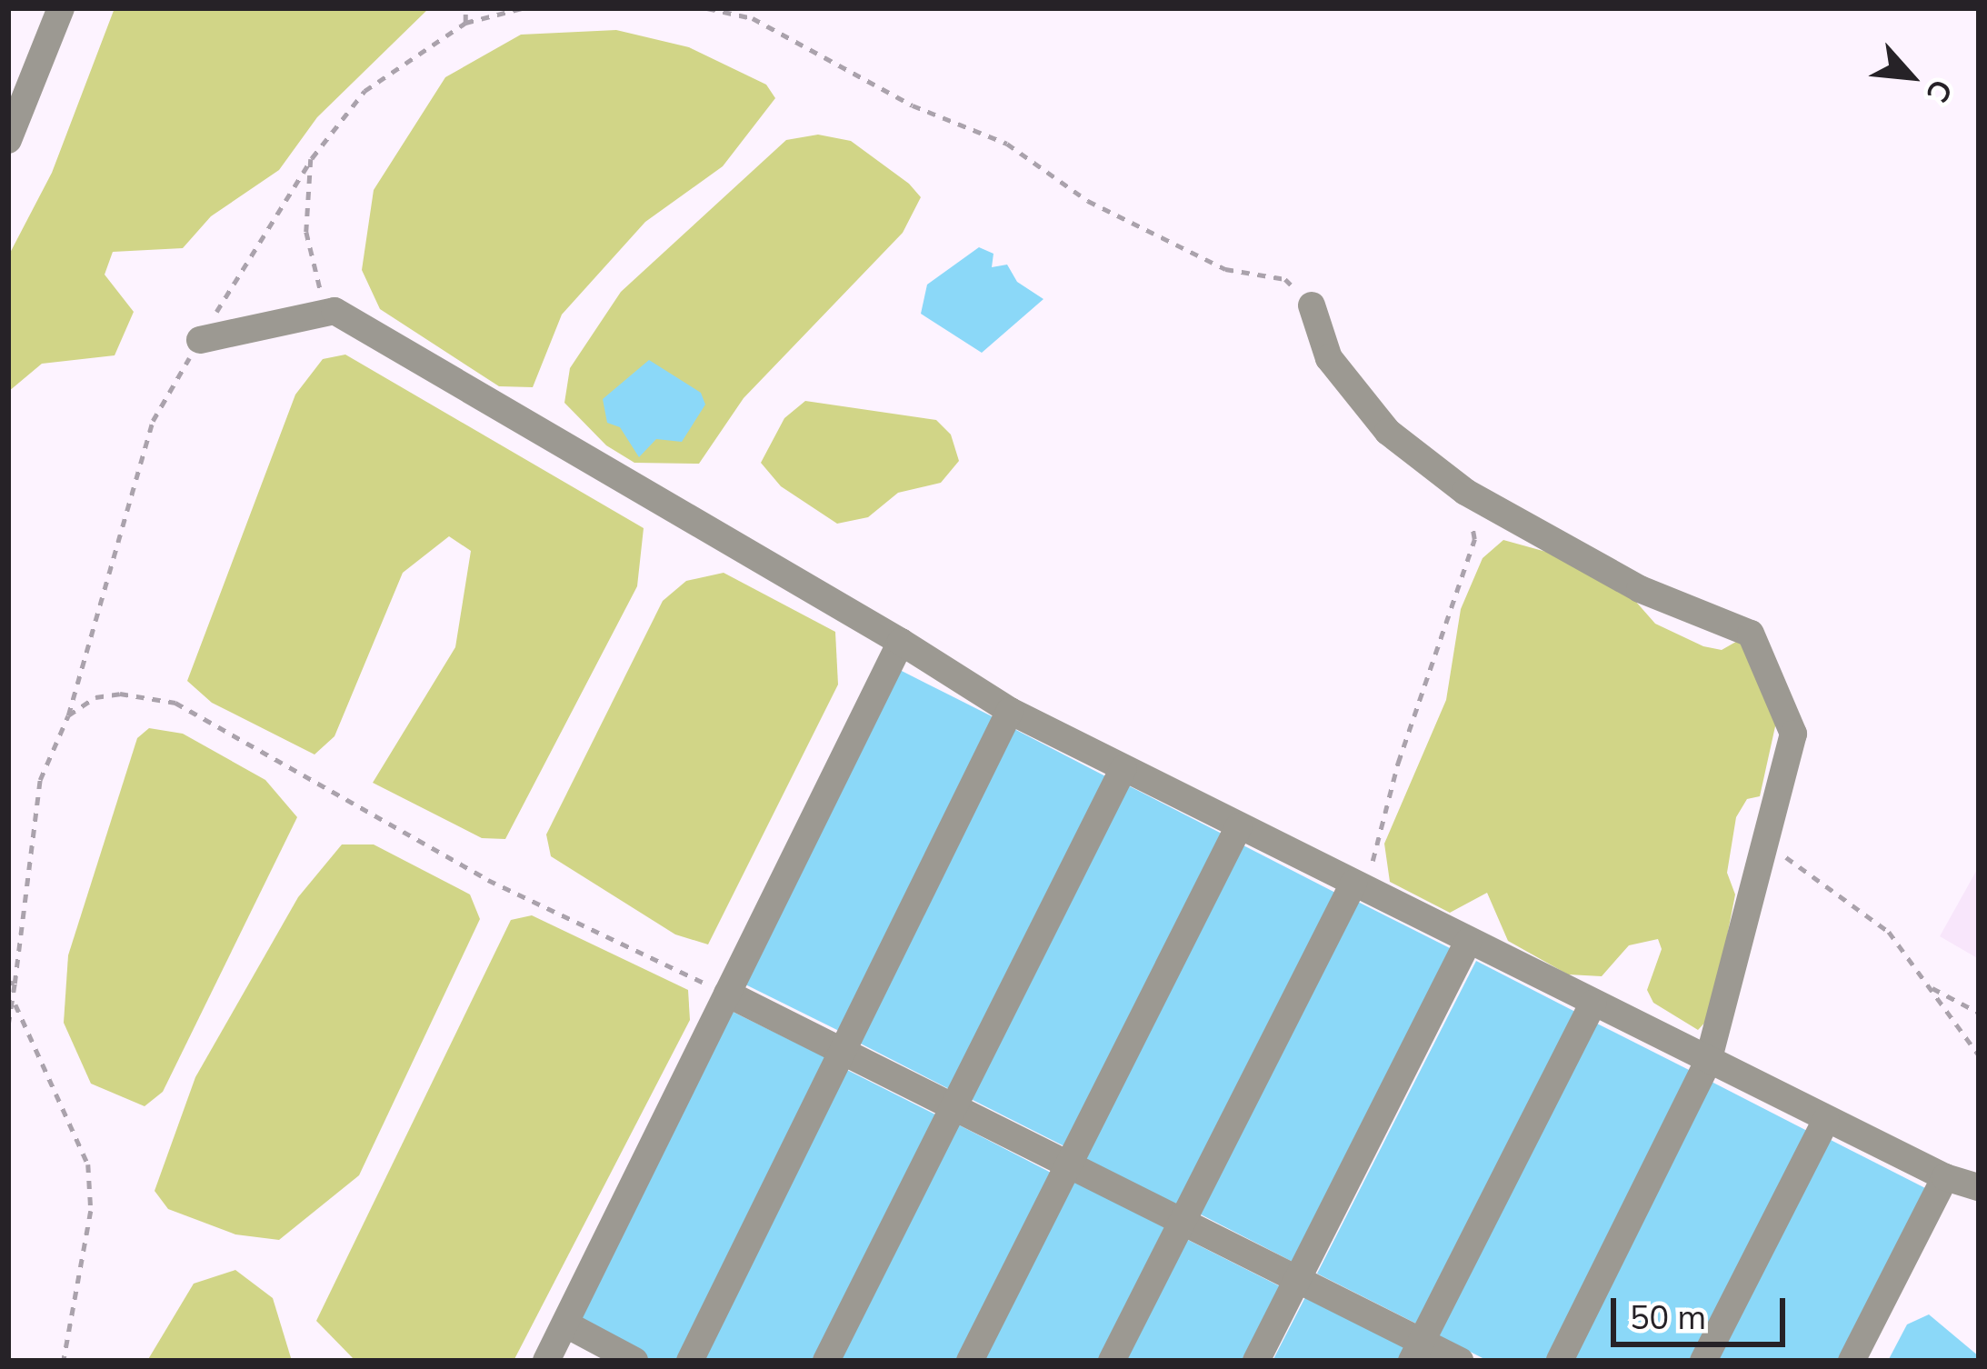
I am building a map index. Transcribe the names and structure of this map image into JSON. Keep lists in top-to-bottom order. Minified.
{"scale_bar":"50 m","north":"bottom right"}
